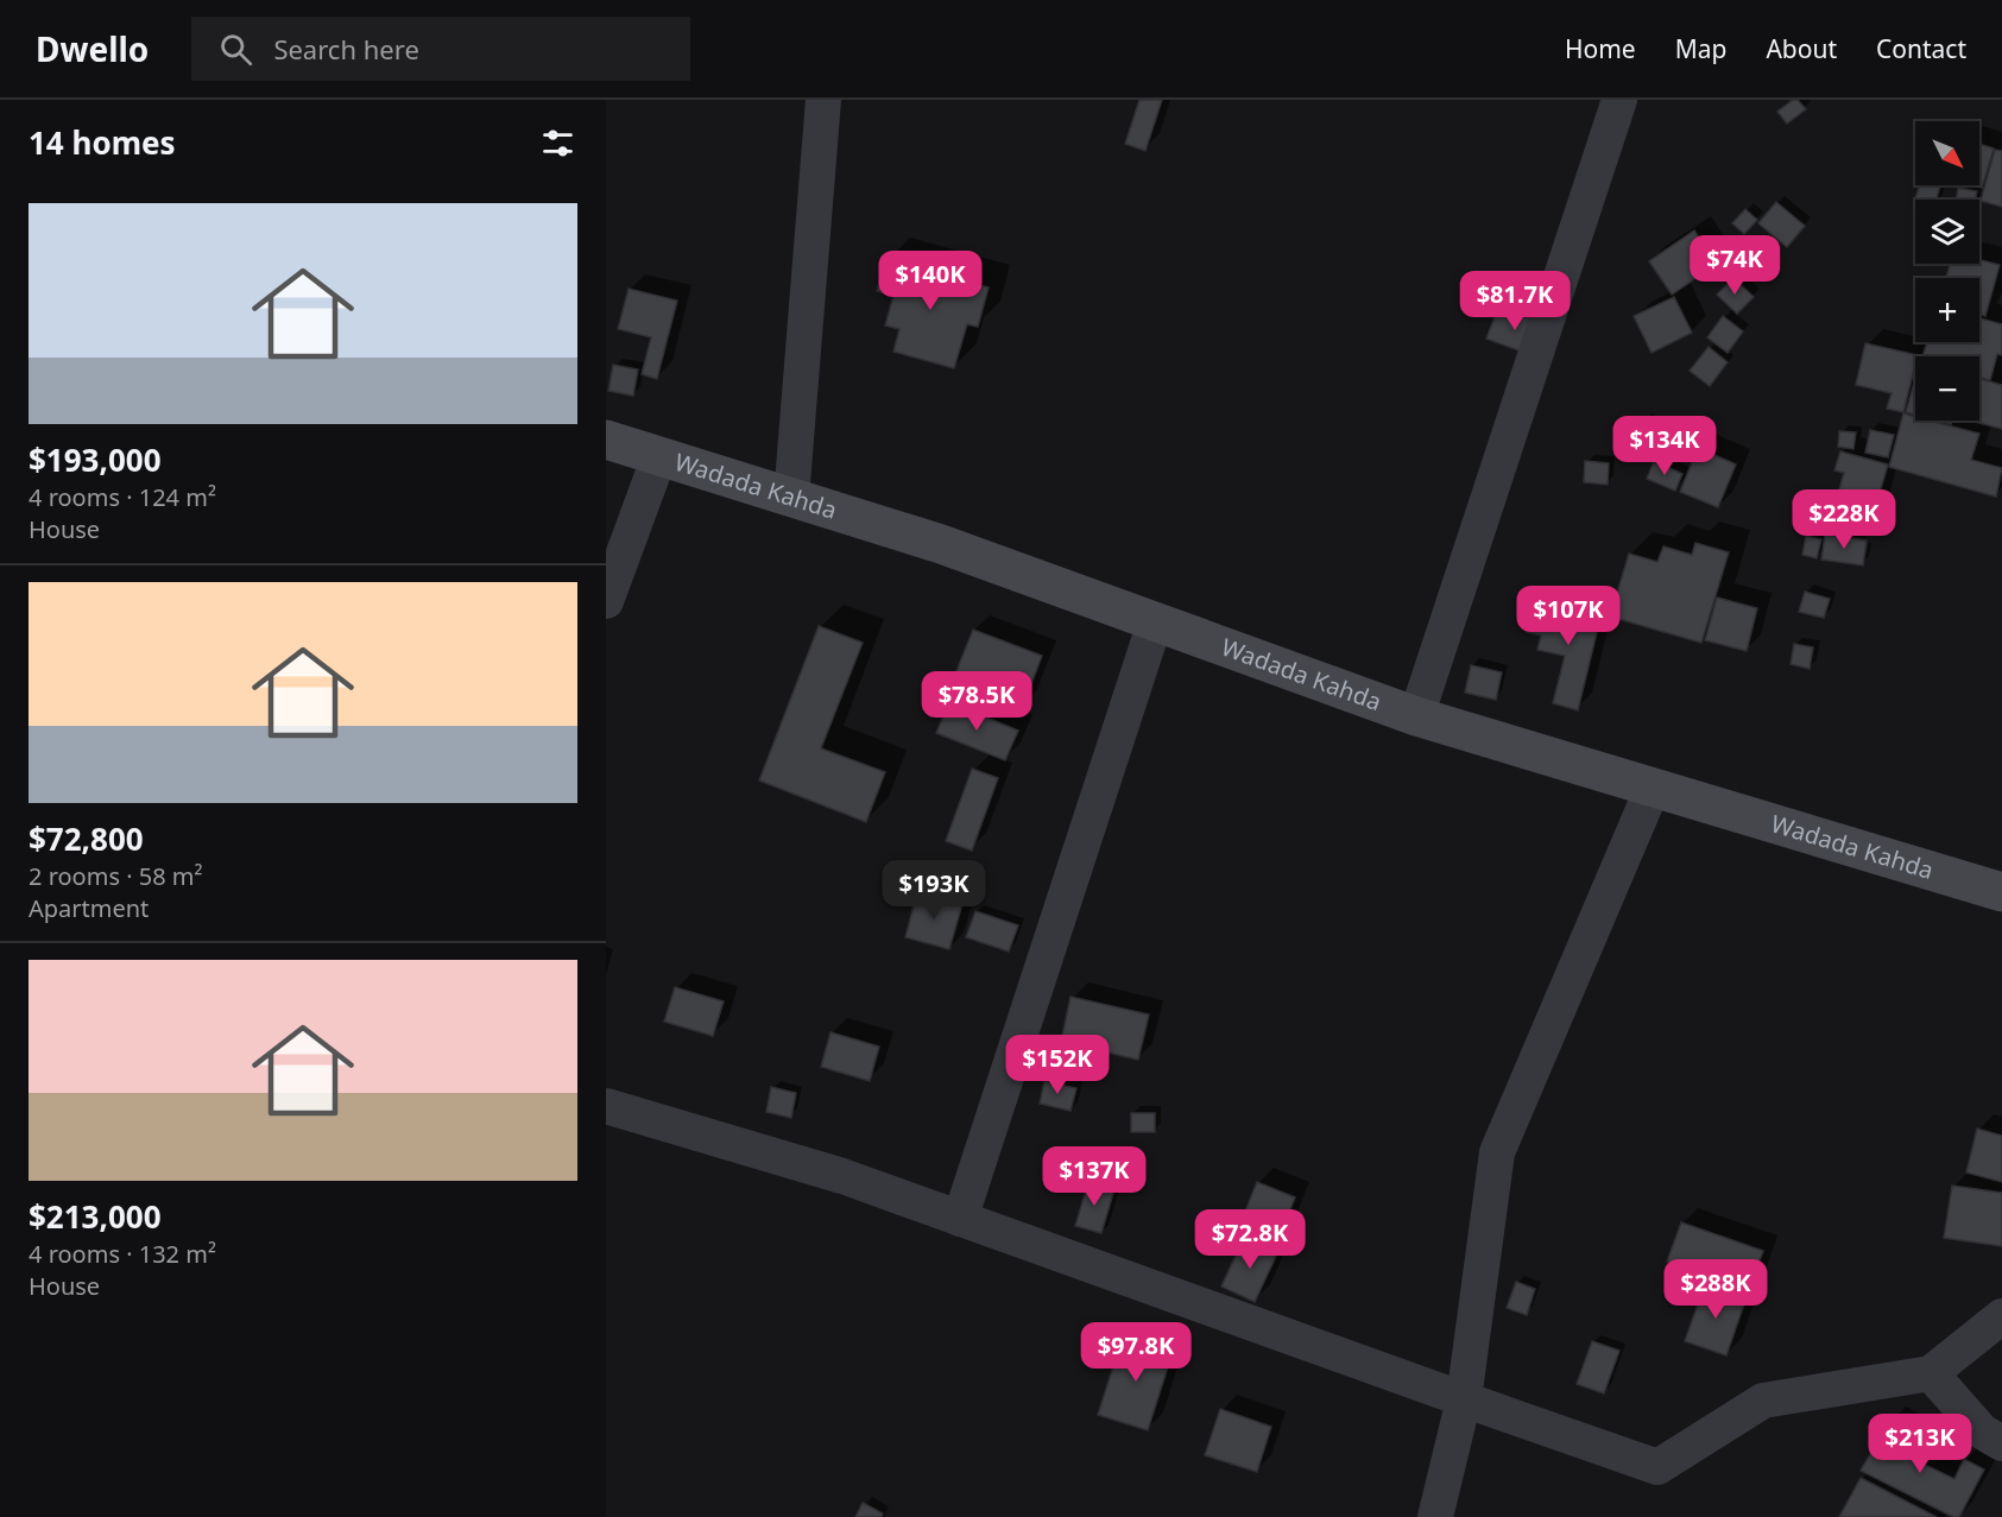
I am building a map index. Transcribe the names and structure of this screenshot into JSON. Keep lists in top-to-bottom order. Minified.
{"streets":{"main road":["Wadada Kahda"]},"north":"bottom right","page":{"header":"Dwello","search":"Search here","nav":["Home","Map","About","Contact"],"heading":"14 homes","map_buttons":["+","−"],"list":[{"name":"$193,000","note":"4 rooms · 124 m² · House"},{"name":"$72,800","note":"2 rooms · 58 m² · Apartment"},{"name":"$213,000","note":"4 rooms · 132 m² · House"}],"price":["$74K","$140K","$81.7K","$134K","$228K","$107K","$78.5K","$193K","$152K","$137K","$72.8K","$288K","$97.8K","$213K"]}}
